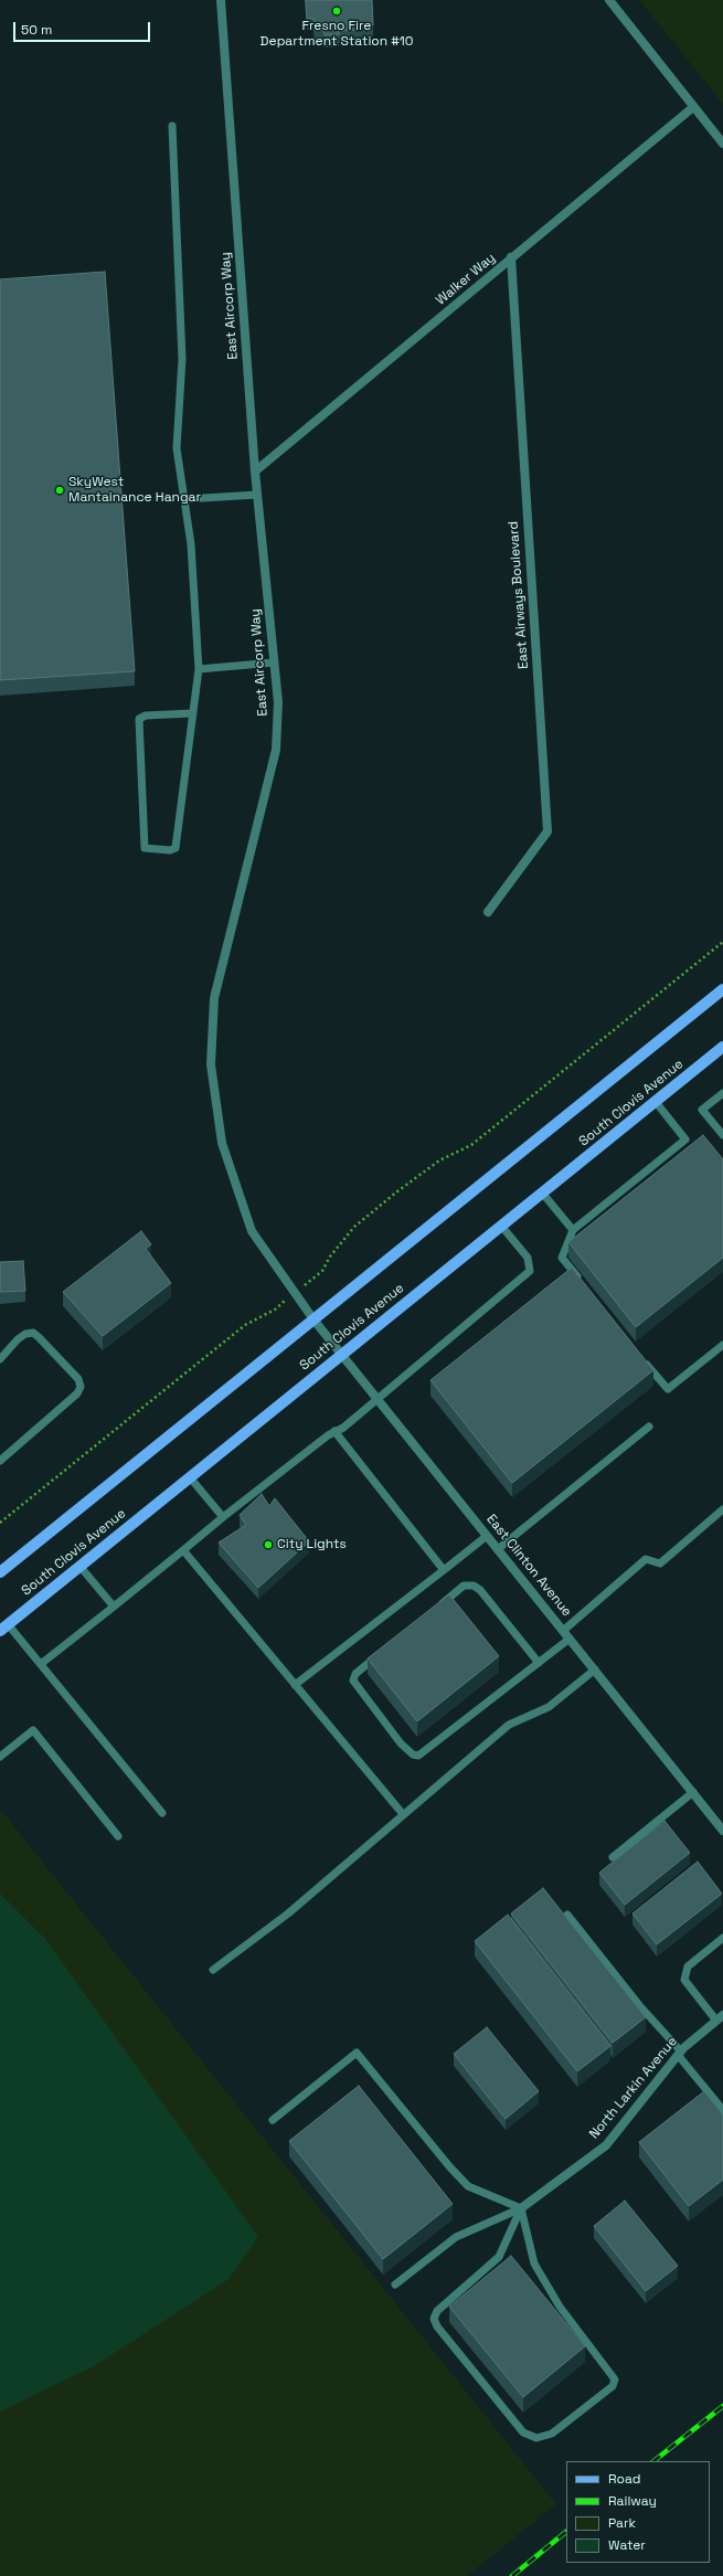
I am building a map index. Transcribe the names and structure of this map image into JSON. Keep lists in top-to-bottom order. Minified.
{"streets":{"main road":["South Clovis Avenue"],"street":["Walker Way","East Aircorp Way","East Airways Boulevard","East Clinton Avenue","North Larkin Avenue"]},"crossings":[["Walker Way","East Aircorp Way"],["Walker Way","East Airways Boulevard"],["East Aircorp Way","East Clinton Avenue"],["South Clovis Avenue","East Clinton Avenue"]],"places":["Fresno Fire Department Station #10","SkyWest Mantainance Hangar","City Lights"],"legend":["Road","Railway","Park","Water"],"scale_bar":"50 m"}
